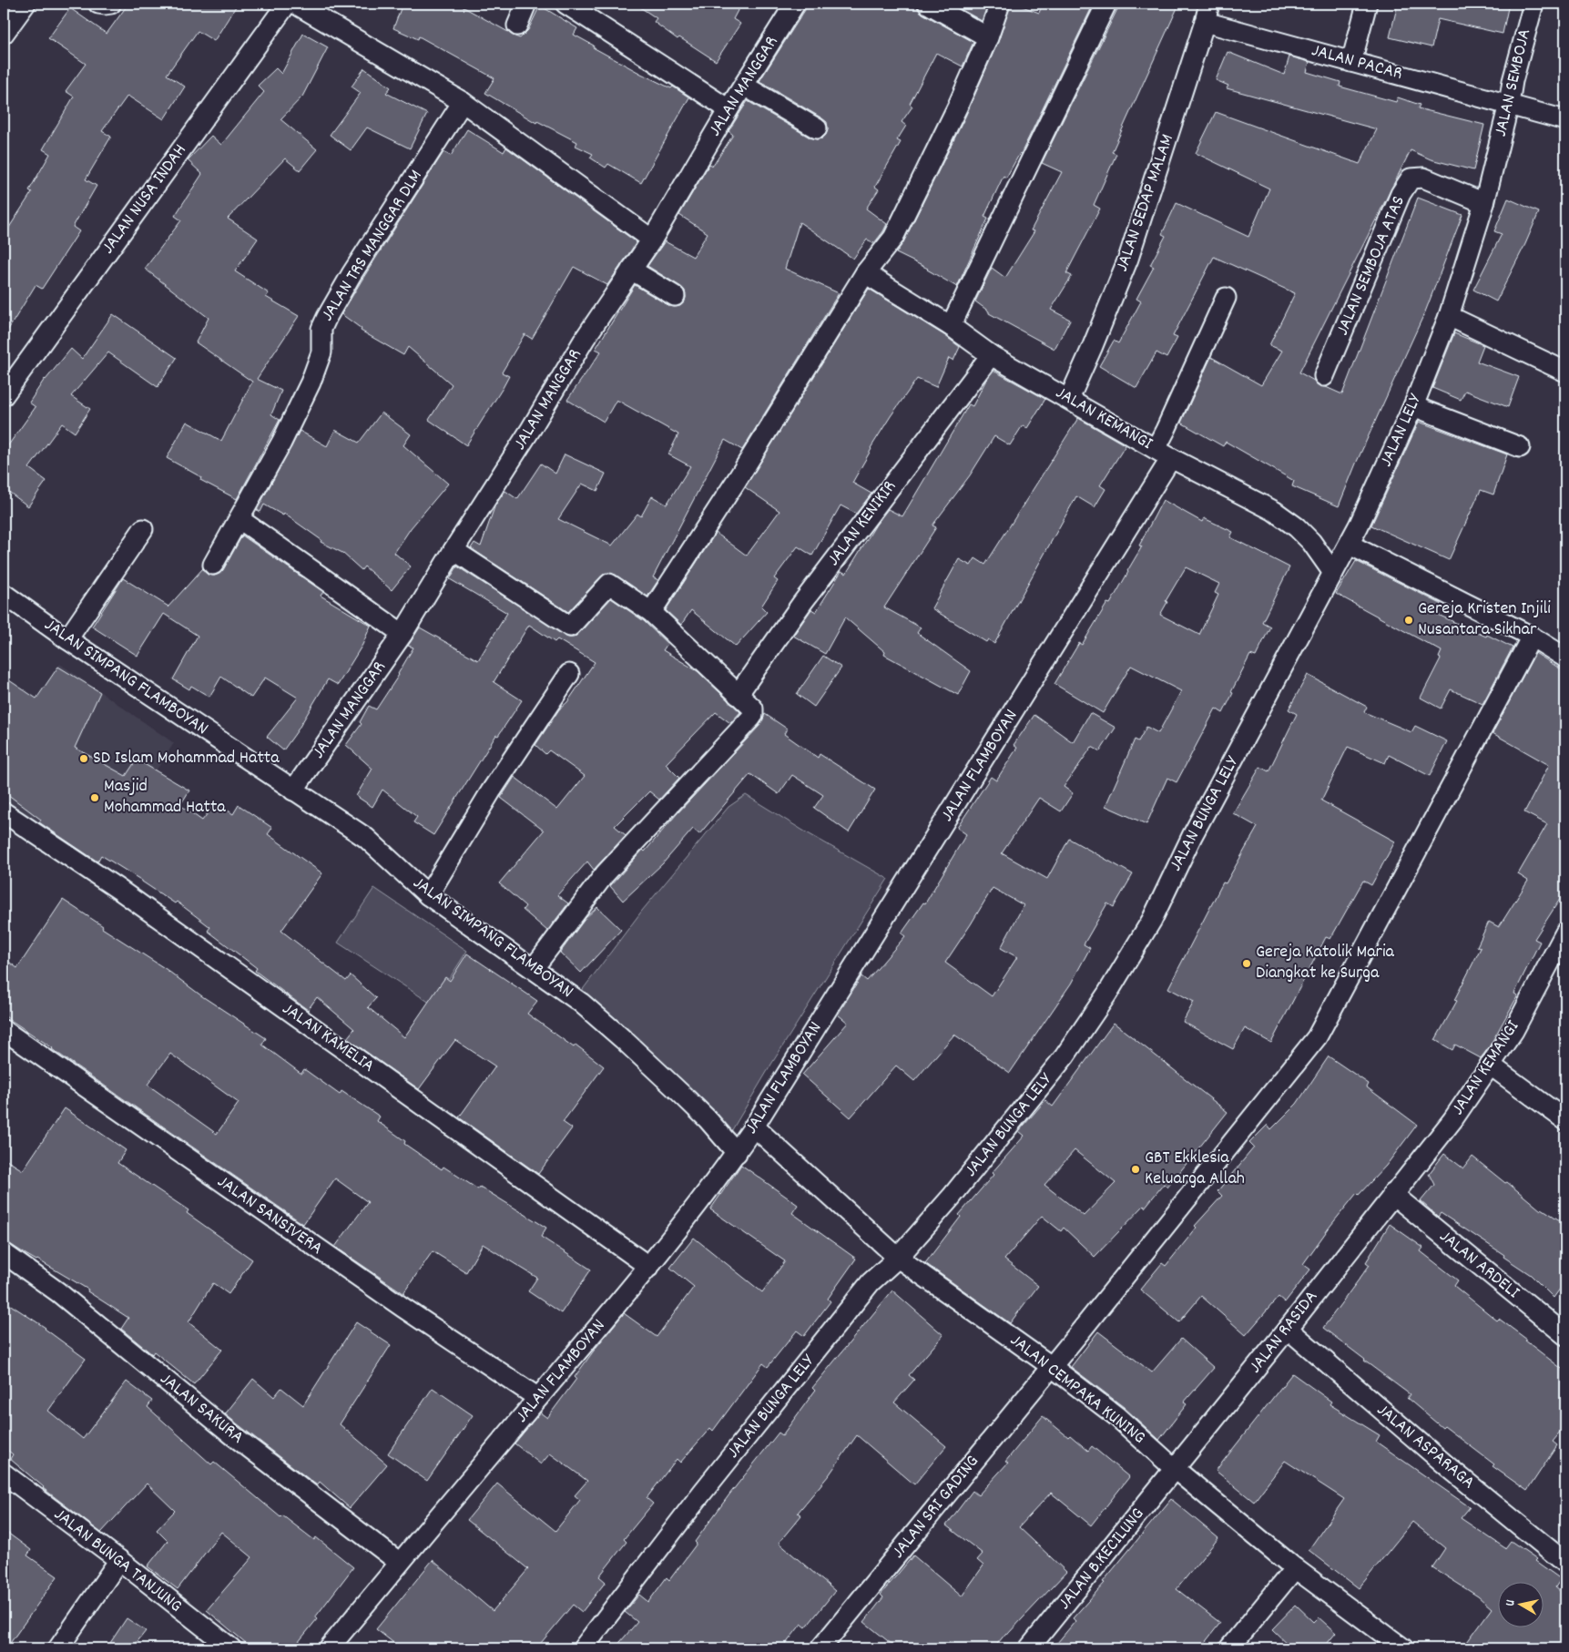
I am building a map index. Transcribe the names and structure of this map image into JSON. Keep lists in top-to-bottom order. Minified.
{"streets":{"street":["JALAN PACAR","JALAN SEMBOJA","JALAN MANGGAR","JALAN NUSA INDAH","JALAN SEDAP MALAM","JALAN TRS MANGGAR DLM","JALAN SEMBOJA ATAS","JALAN KEMANGI","JALAN LELY","JALAN KENIKIR","JALAN SIMPANG FLAMBOYAN","JALAN FLAMBOYAN","JALAN BUNGA LELY","JALAN KAMELIA","JALAN SANSIVERA","JALAN ARDELI","JALAN RASIDA","JALAN CEMPAKA KUNING","JALAN SAKURA","JALAN ASPARAGA","JALAN SRI GADING","JALAN B.KECILUNG","JALAN BUNGA TANJUNG"]},"crossings":[["JALAN PACAR","JALAN SEMBOJA"],["JALAN PACAR","JALAN SEDAP MALAM"],["JALAN SEMBOJA","JALAN SEMBOJA ATAS"],["JALAN MANGGAR","JALAN SIMPANG FLAMBOYAN"],["JALAN SEDAP MALAM","JALAN KEMANGI"],["JALAN KEMANGI","JALAN KENIKIR"],["JALAN KEMANGI","JALAN FLAMBOYAN"],["JALAN KEMANGI","JALAN BUNGA LELY"],["JALAN KEMANGI","JALAN ARDELI"],["JALAN KEMANGI","JALAN RASIDA"],["JALAN LELY","JALAN BUNGA LELY"],["JALAN SIMPANG FLAMBOYAN","JALAN FLAMBOYAN"],["JALAN FLAMBOYAN","JALAN KAMELIA"],["JALAN FLAMBOYAN","JALAN SANSIVERA"],["JALAN FLAMBOYAN","JALAN CEMPAKA KUNING"],["JALAN FLAMBOYAN","JALAN SAKURA"],["JALAN BUNGA LELY","JALAN CEMPAKA KUNING"],["JALAN ARDELI","JALAN RASIDA"],["JALAN RASIDA","JALAN CEMPAKA KUNING"],["JALAN RASIDA","JALAN ASPARAGA"],["JALAN RASIDA","JALAN B.KECILUNG"],["JALAN CEMPAKA KUNING","JALAN SRI GADING"],["JALAN CEMPAKA KUNING","JALAN B.KECILUNG"]],"places":["Gereja Kristen Injili Nusantara Sikhar","SD Islam Mohammad Hatta","Masjid Mohammad Hatta","Gereja Katolik Maria Diangkat ke Surga","GBT Ekklesia Keluarga Allah"],"north":"left"}
